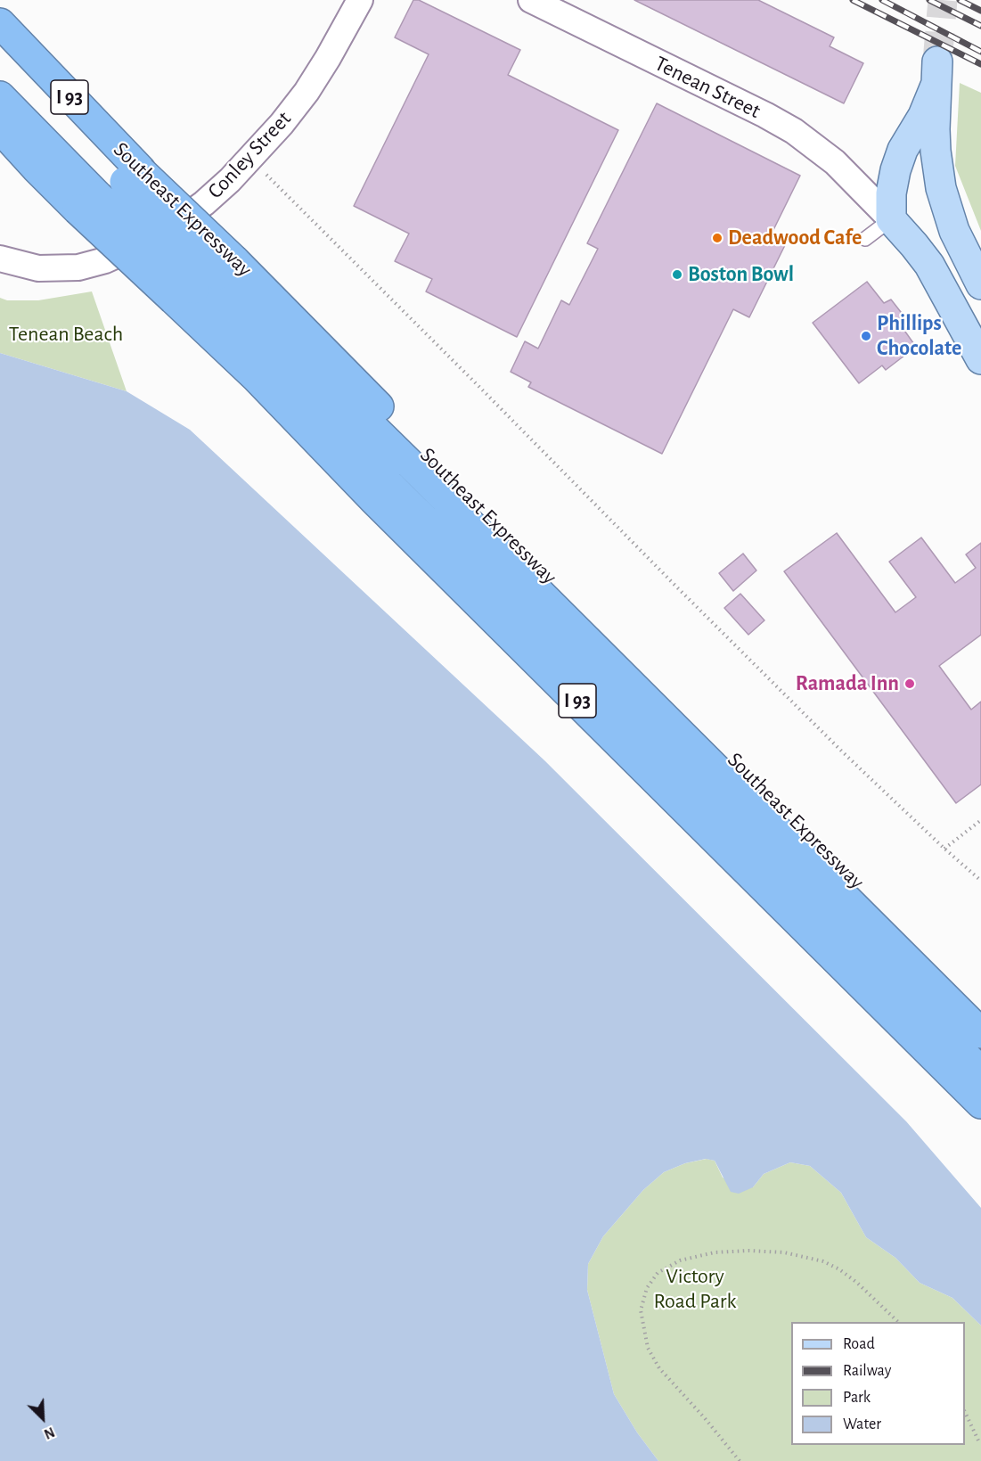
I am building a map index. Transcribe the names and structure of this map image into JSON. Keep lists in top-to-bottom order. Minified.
{"streets":{"highway":["I 93","Southeast Expressway"],"street":["Tenean Street","Conley Street"]},"crossings":[["I 93","Southeast Expressway"]],"parks":["Tenean Beach","Victory Road Park"],"places":["Deadwood Cafe","Boston Bowl","Phillips Chocolate","Ramada Inn"],"legend":["Road","Railway","Park","Water"],"north":"bottom right"}
